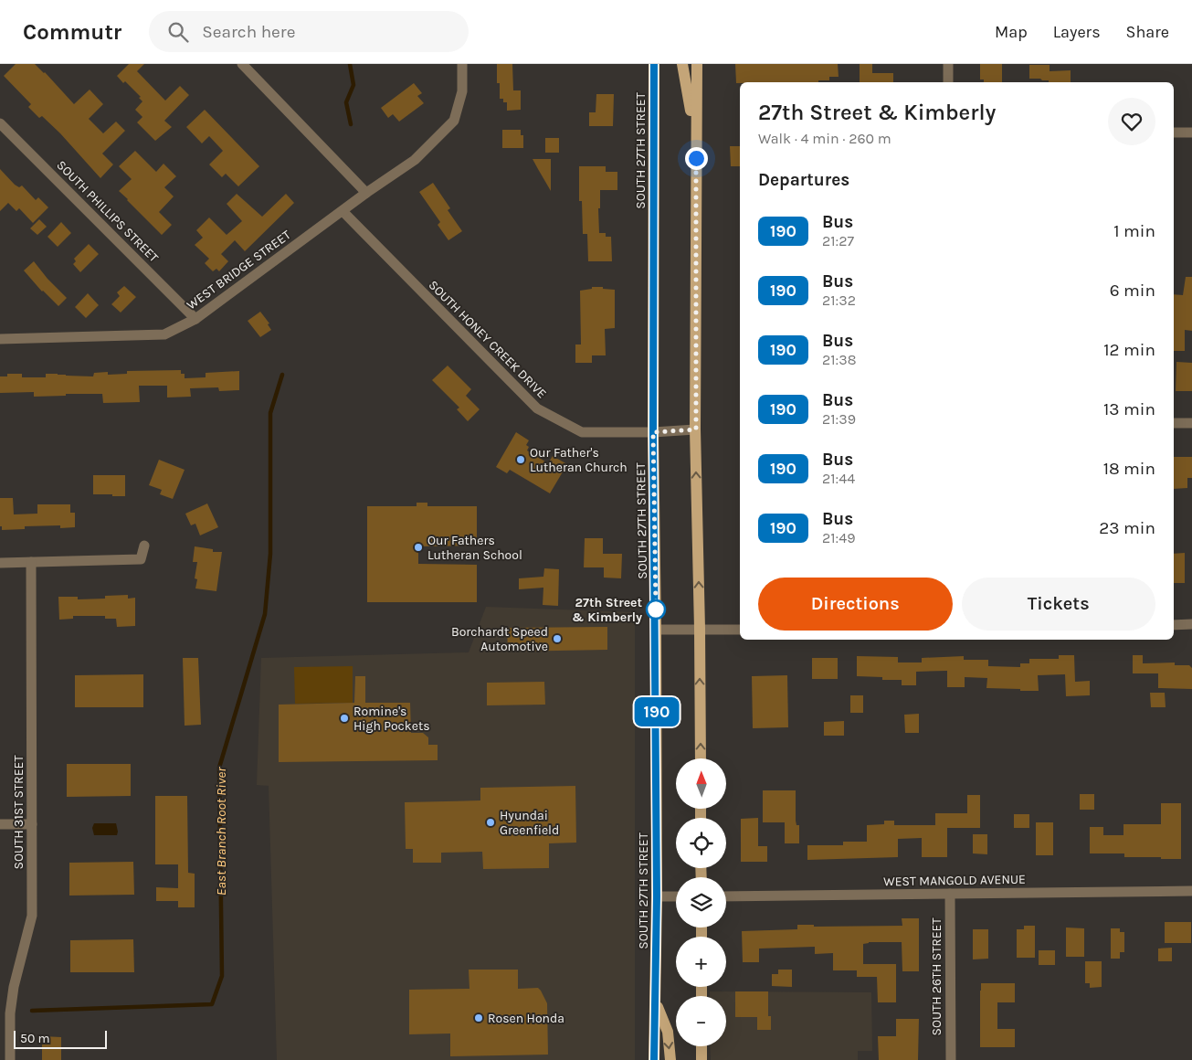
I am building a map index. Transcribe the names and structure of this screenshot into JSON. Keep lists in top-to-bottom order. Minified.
{"streets":{"main road":["SOUTH 27TH STREET"],"street":["SOUTH PHILLIPS STREET","WEST BRIDGE STREET","SOUTH HONEY CREEK DRIVE","SOUTH 31ST STREET","WEST MANGOLD AVENUE","SOUTH 26TH STREET"]},"crossings":[["SOUTH 27TH STREET","SOUTH HONEY CREEK DRIVE"],["SOUTH PHILLIPS STREET","WEST BRIDGE STREET"],["WEST BRIDGE STREET","SOUTH HONEY CREEK DRIVE"],["WEST MANGOLD AVENUE","SOUTH 26TH STREET"]],"water":["East Branch Root River"],"places":["Our Father's Lutheran Church","Our Fathers Lutheran School","27th Street & Kimberly","Borchardt Speed Automotive","Romine's High Pockets","Hyundai Greenfield","Rosen Honda"],"lines":["bus line 190"],"scale_bar":"50 m","north":"top","page":{"header":"Commutr","search":"Search here","nav":["Map","Layers","Share"],"on_map":"190","heading":[["27th Street & Kimberly","Walk · 4 min · 260 m"],"Departures"],"list":[{"mark":"190","name":"Bus","note":"21:27","value":"1 min"},{"mark":"190","name":"Bus","note":"21:32","value":"6 min"},{"mark":"190","name":"Bus","note":"21:38","value":"12 min"},{"mark":"190","name":"Bus","note":"21:39","value":"13 min"},{"mark":"190","name":"Bus","note":"21:44","value":"18 min"},{"mark":"190","name":"Bus","note":"21:49","value":"23 min"}],"buttons":["Directions","Tickets"],"map_buttons":["+","−"],"scale":"50 m"}}
